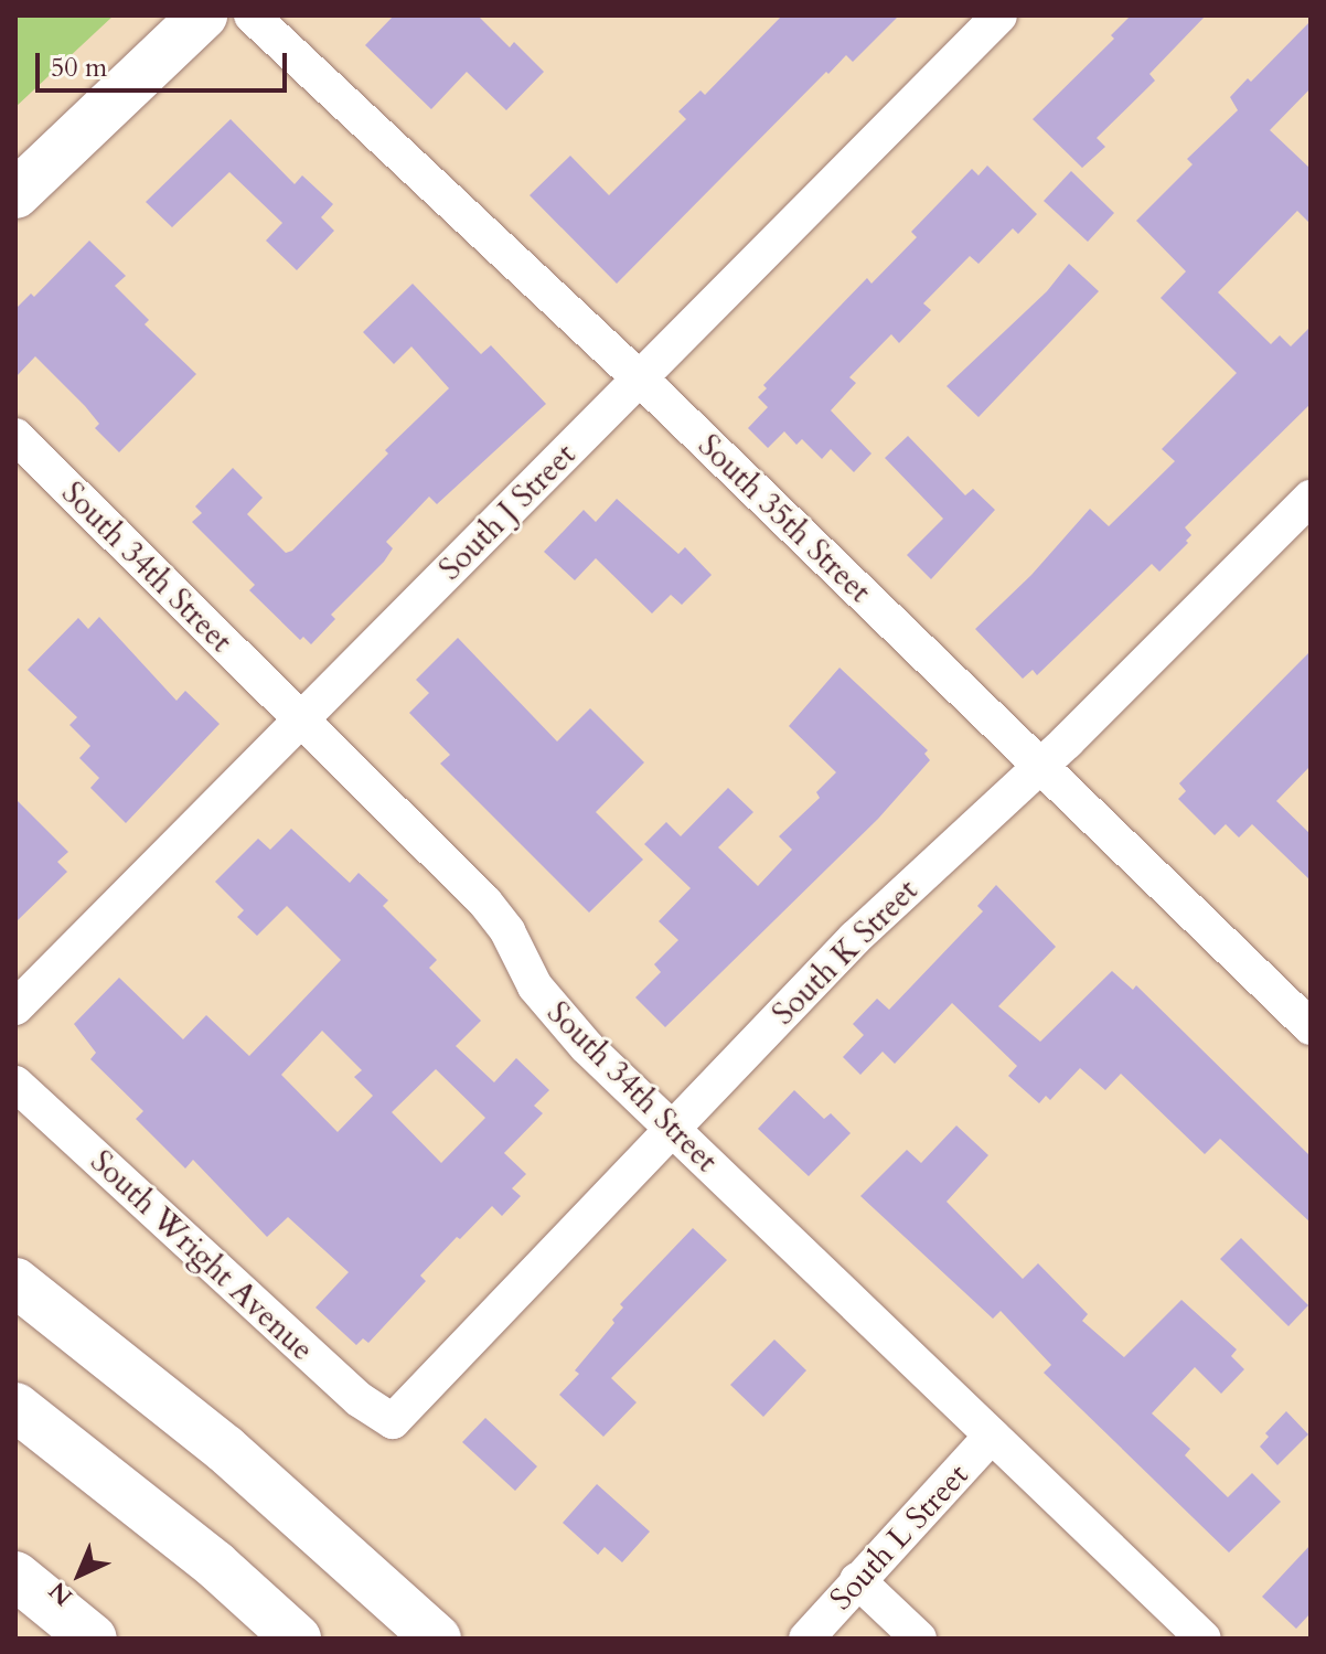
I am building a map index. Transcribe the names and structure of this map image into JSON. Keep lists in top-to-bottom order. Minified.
{"streets":{"street":["South J Street","South 35th Street","South 34th Street","South K Street","South Wright Avenue","South L Street"]},"crossings":[["South J Street","South 35th Street"],["South J Street","South 34th Street"],["South 35th Street","South K Street"],["South 34th Street","South K Street"],["South 34th Street","South L Street"],["South K Street","South Wright Avenue"]],"scale_bar":"50 m","north":"bottom left"}
